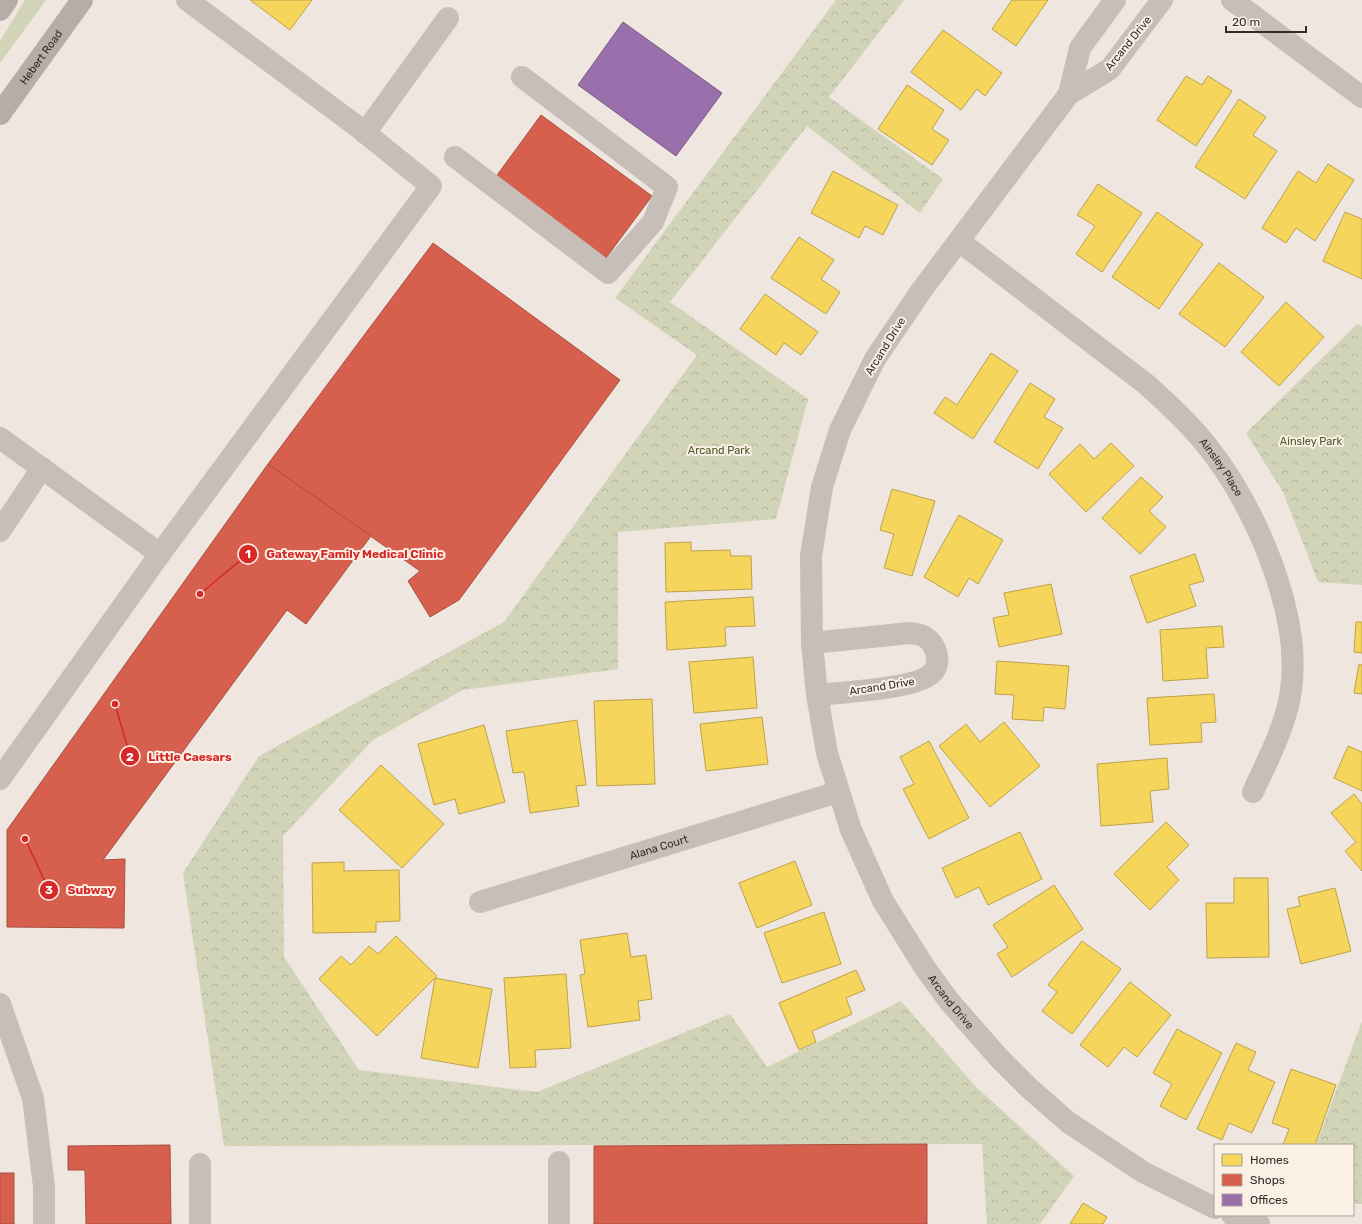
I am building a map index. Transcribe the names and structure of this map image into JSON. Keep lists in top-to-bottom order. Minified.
{"streets":{"main road":["Hebert Road"],"street":["Arcand Drive","Ainsley Place","Alana Court"]},"crossings":[["Arcand Drive","Ainsley Place"],["Arcand Drive","Alana Court"]],"parks":["Ainsley Park","Arcand Park"],"places":["Gateway Family Medical Clinic","Little Caesars","Subway"],"legend":["Homes","Shops","Offices"],"scale_bar":"20 m"}
